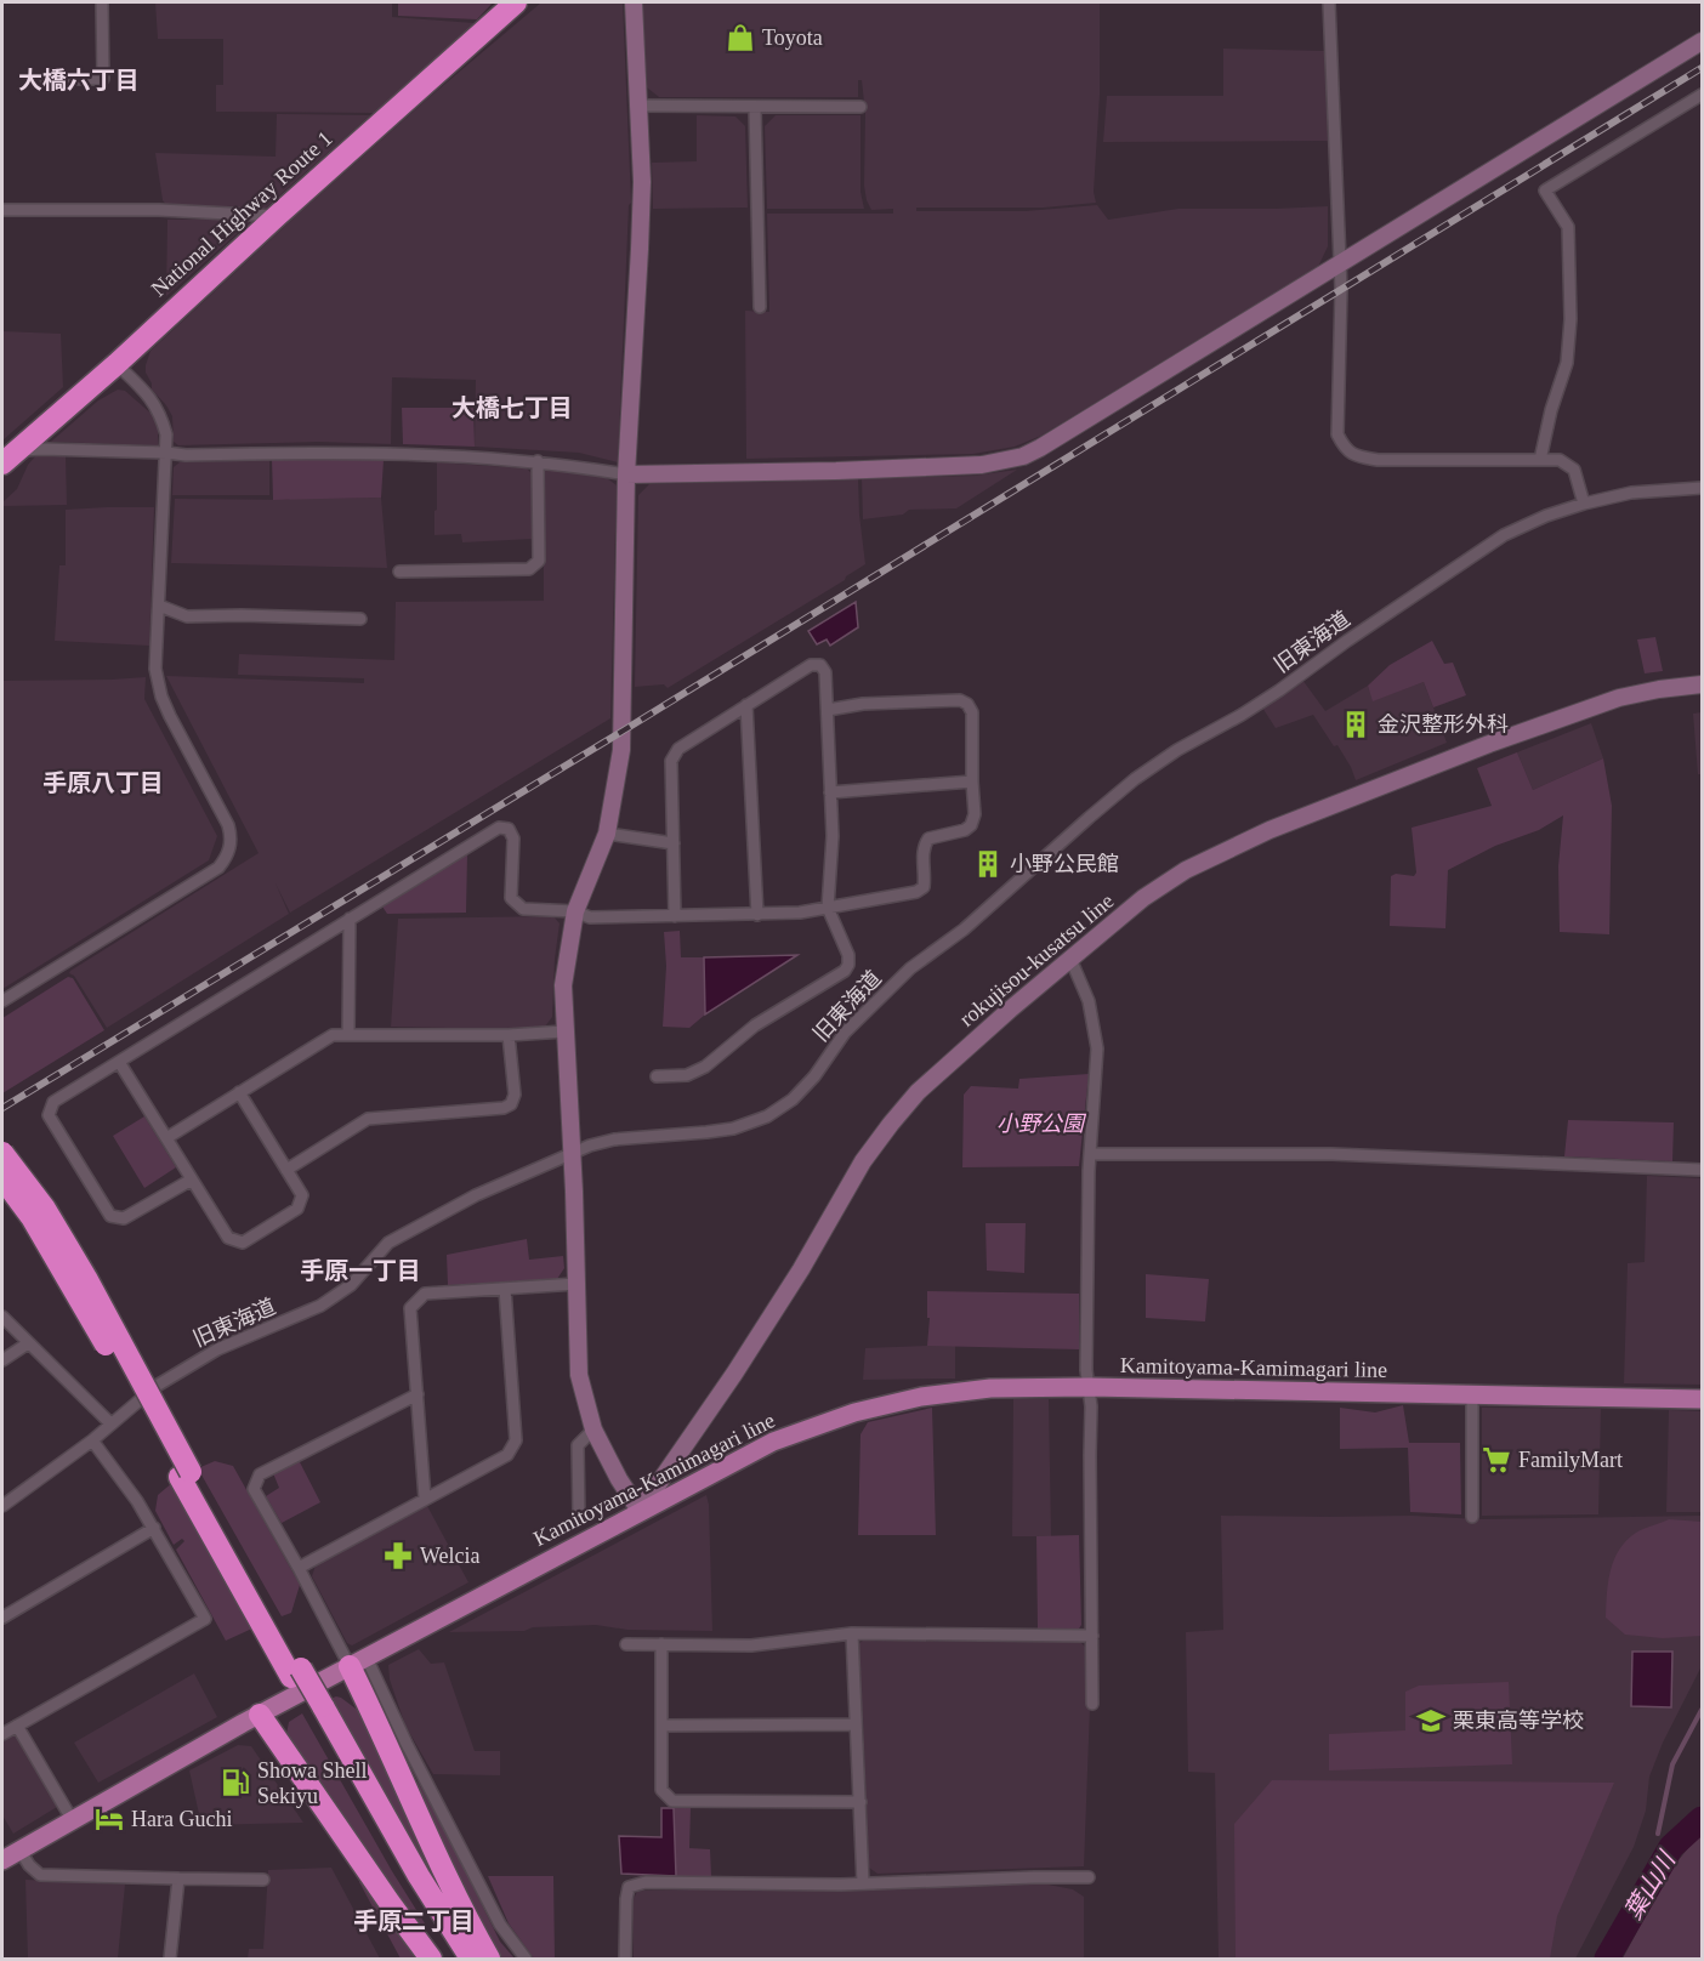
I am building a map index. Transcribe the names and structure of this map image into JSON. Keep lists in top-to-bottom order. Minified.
{"streets":{"highway":["National Highway Route 1"],"main road":["Kamitoyama-Kamimagari line"],"street":["旧東海道","rokujisou-kusatsu line"]},"crossings":[["rokujisou-kusatsu line","Kamitoyama-Kamimagari line"]],"districts":["大橋六丁目","大橋七丁目","手原八丁目","手原一丁目","手原二丁目"],"water":["葉山川"],"parks":["小野公園"],"places":{"shop":["Toyota"],"building":["金沢整形外科","小野公民館"],"supermarket":["FamilyMart"],"pharmacy":["Welcia"],"school or university":["栗東高等学校"],"fuel station":["Showa Shell Sekiyu"],"hotel":["Hara Guchi"]}}
